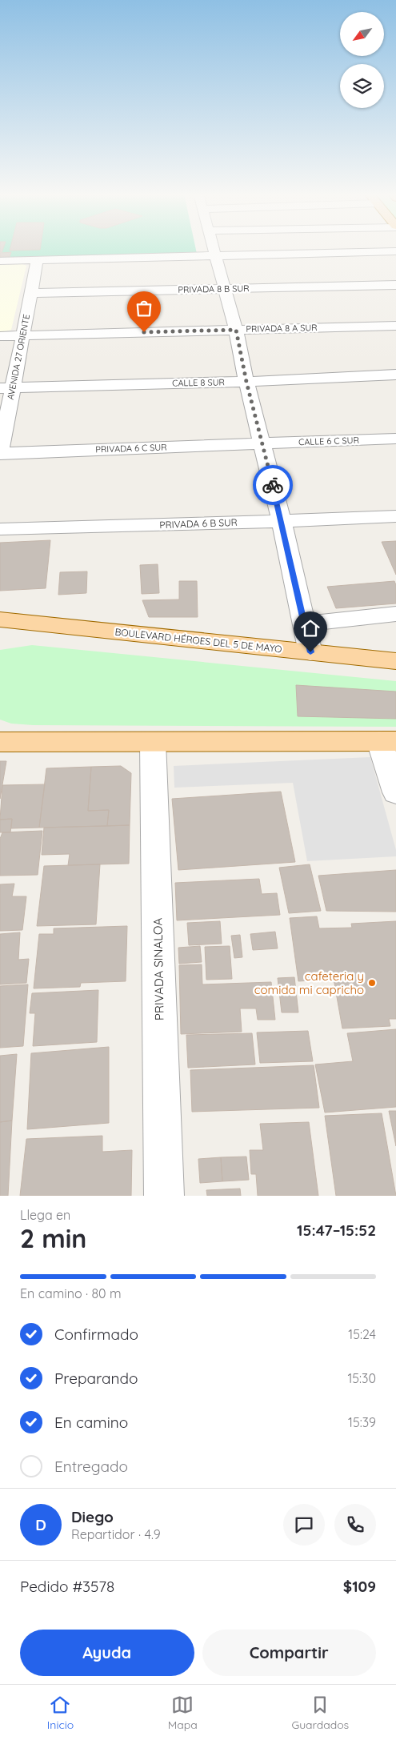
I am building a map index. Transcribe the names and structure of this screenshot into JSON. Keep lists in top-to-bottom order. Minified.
{"streets":{"main road":["BOULEVARD HÉROES DEL 5 DE MAYO"],"street":["PRIVADA 8 B SUR","PRIVADA 8 A SUR","AVENIDA 27 ORIENTE","CALLE 8 SUR","CALLE 6 C SUR","PRIVADA 6 C SUR","PRIVADA 6 B SUR","PRIVADA SINALOA"]},"crossings":[["PRIVADA 8 B SUR","AVENIDA 27 ORIENTE"],["PRIVADA 8 A SUR","AVENIDA 27 ORIENTE"],["AVENIDA 27 ORIENTE","CALLE 8 SUR"],["AVENIDA 27 ORIENTE","PRIVADA 6 C SUR"],["CALLE 6 C SUR","PRIVADA 6 C SUR"]],"places":["cafeteria y comida mi capricho"],"north":"bottom left","page":{"heading":["2 min","Llega en","15:47–15:52"],"panel":["Diego","Repartidor · 4.9","Pedido #3578","$109"],"bar":"En camino · 80 m","list":[["Confirmado","15:24"],["Preparando","15:30"],["En camino","15:39"],"Entregado"],"round":"D","buttons":["Ayuda","Compartir"],"tabs":["Inicio","Mapa","Guardados"]}}
